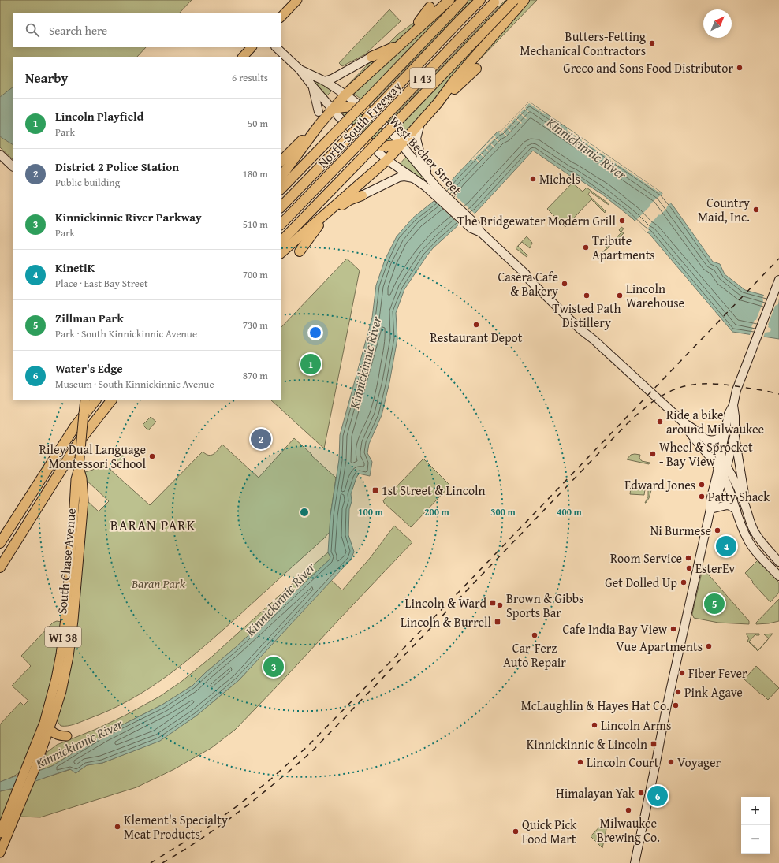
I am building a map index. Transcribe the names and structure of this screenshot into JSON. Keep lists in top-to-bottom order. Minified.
{"streets":{"highway":["I 43","North-South Freeway"],"main road":["West Becher Street","South Chase Avenue","WI 38"]},"districts":["BARAN PARK"],"water":["Kinnickinnic River"],"parks":["Baran Park"],"places":{"other":["Butters-Fetting Mechanical Contractors","Greco and Sons Food Distributor","Michels","Country Maid, Inc.","The Bridgewater Modern Grill","Tribute Apartments","Casera Cafe & Bakery","Twisted Path Distillery","Lincoln Warehouse","Restaurant Depot","Ride a bike around Milwaukee","Wheel & Sprocket - Bay View","Riley Dual Language Montessori School","Edward Jones","Patty Shack","Ni Burmese","Room Service","EsterEv","Get Dolled Up","Brown & Gibbs Sports Bar","Cafe India Bay View","Car-Ferz Auto Repair","Vue Apartments","Fiber Fever","Pink Agave","McLaughlin & Hayes Hat Co.","Lincoln Arms","Lincoln Court","Voyager","Himalayan Yak","Milwaukee Brewing Co.","Klement's Specialty Meat Products","Quick Pick Food Mart"],"transit":["1st Street & Lincoln","Lincoln & Ward","Lincoln & Burrell","Kinnickinnic & Lincoln"]},"north":"top right","page":{"search":"Search here","heading":["Nearby","6 results"],"list":[{"mark":"1","name":"Lincoln Playfield","note":"Park","value":"50 m"},{"mark":"2","name":"District 2 Police Station","note":"Public building","value":"180 m"},{"mark":"3","name":"Kinnickinnic River Parkway","note":"Park","value":"510 m"},{"mark":"4","name":"KinetiK","note":"Place · East Bay Street","value":"700 m"},{"mark":"5","name":"Zillman Park","note":"Park · South Kinnickinnic Avenue","value":"730 m"},{"mark":"6","name":"Water's Edge","note":"Museum · South Kinnickinnic Avenue","value":"870 m"}],"pins":["1","2","4","5","3","6"],"map_buttons":["+","−"]},"rings":["100 m","200 m","300 m","400 m"]}
